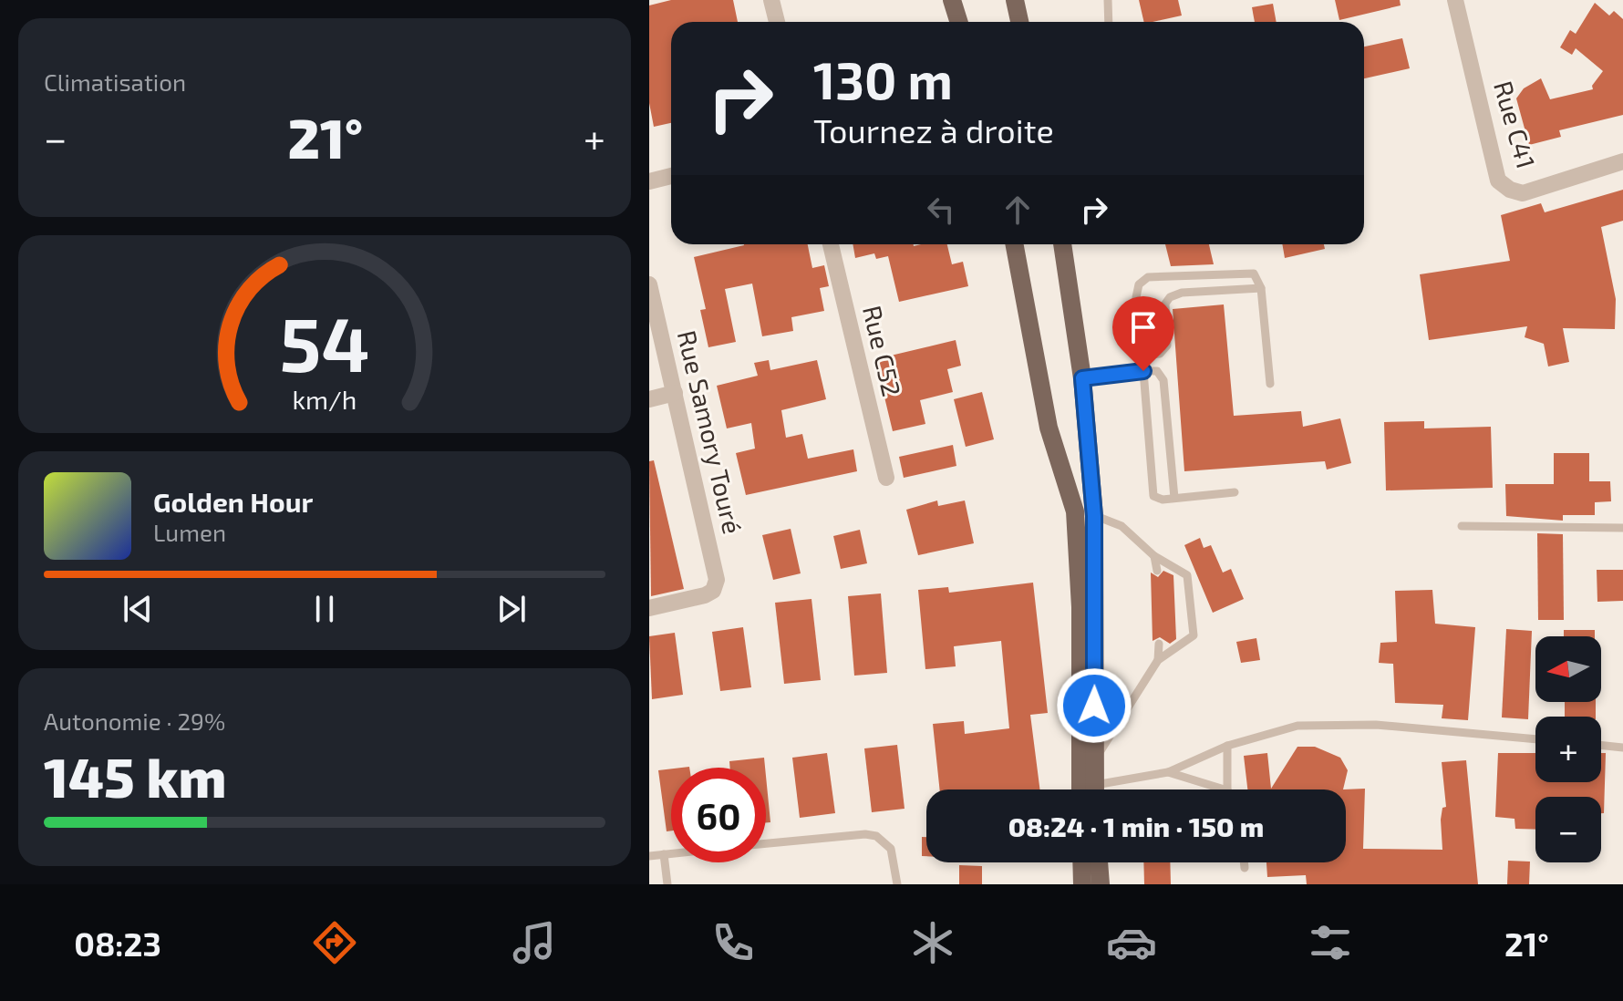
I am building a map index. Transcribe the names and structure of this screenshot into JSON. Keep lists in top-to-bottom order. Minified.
{"streets":{"street":["Rue C41","Rue C52","Rue Samory Touré"]},"north":"left","page":{"tile":["Climatisation",["Autonomie · 29%","145 km"]],"turn":["130 m","Tournez à droite"],"heat":["−","21°","+"],"song":["Golden Hour","Lumen"],"map_buttons":["+","−"],"limit":"60","trip":"08:24 · 1 min · 150 m","tabs":["08:23","21°"],"gauge":["54","km/h"]}}
